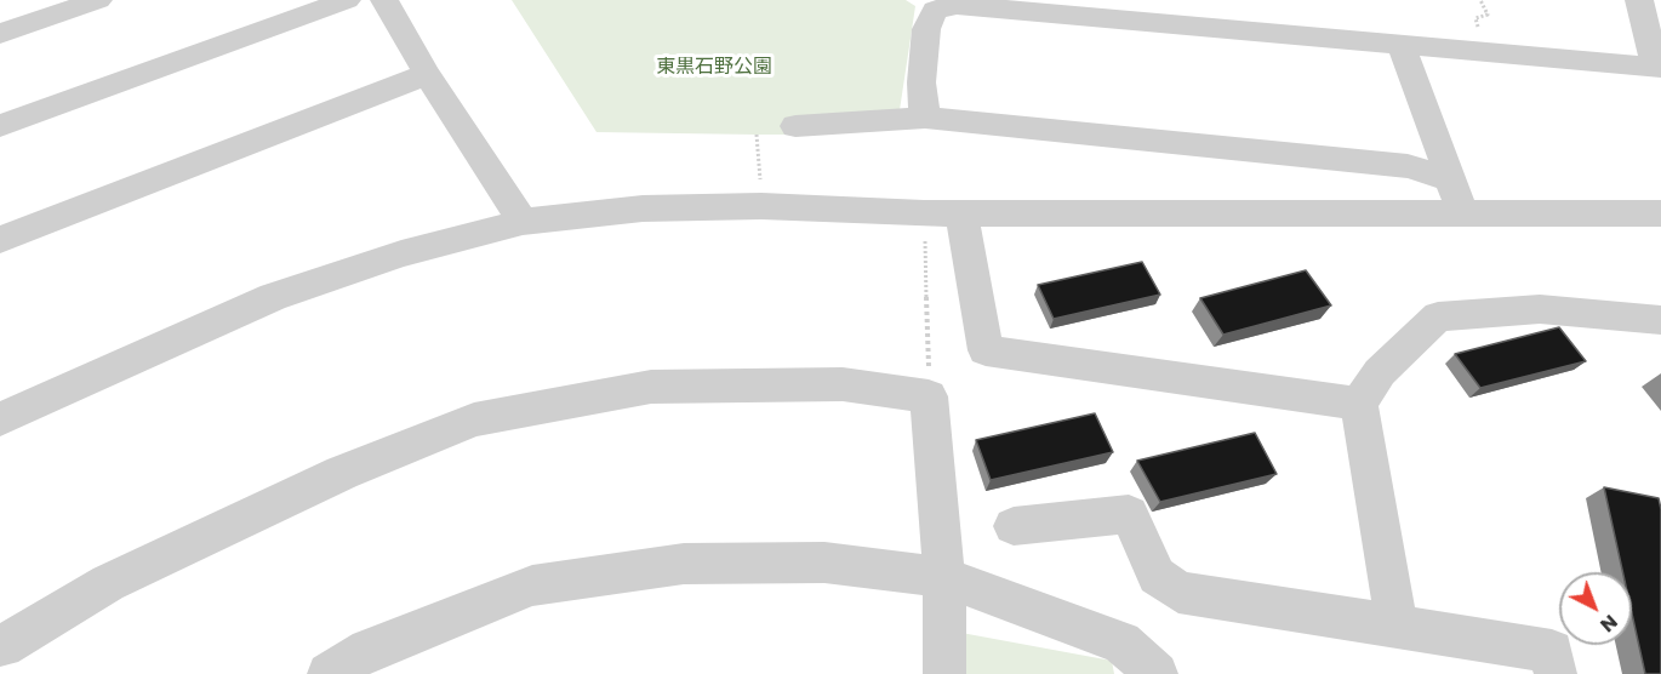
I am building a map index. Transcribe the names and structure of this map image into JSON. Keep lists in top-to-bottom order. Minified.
{"parks":["東黒石野公園"],"north":"bottom right"}
